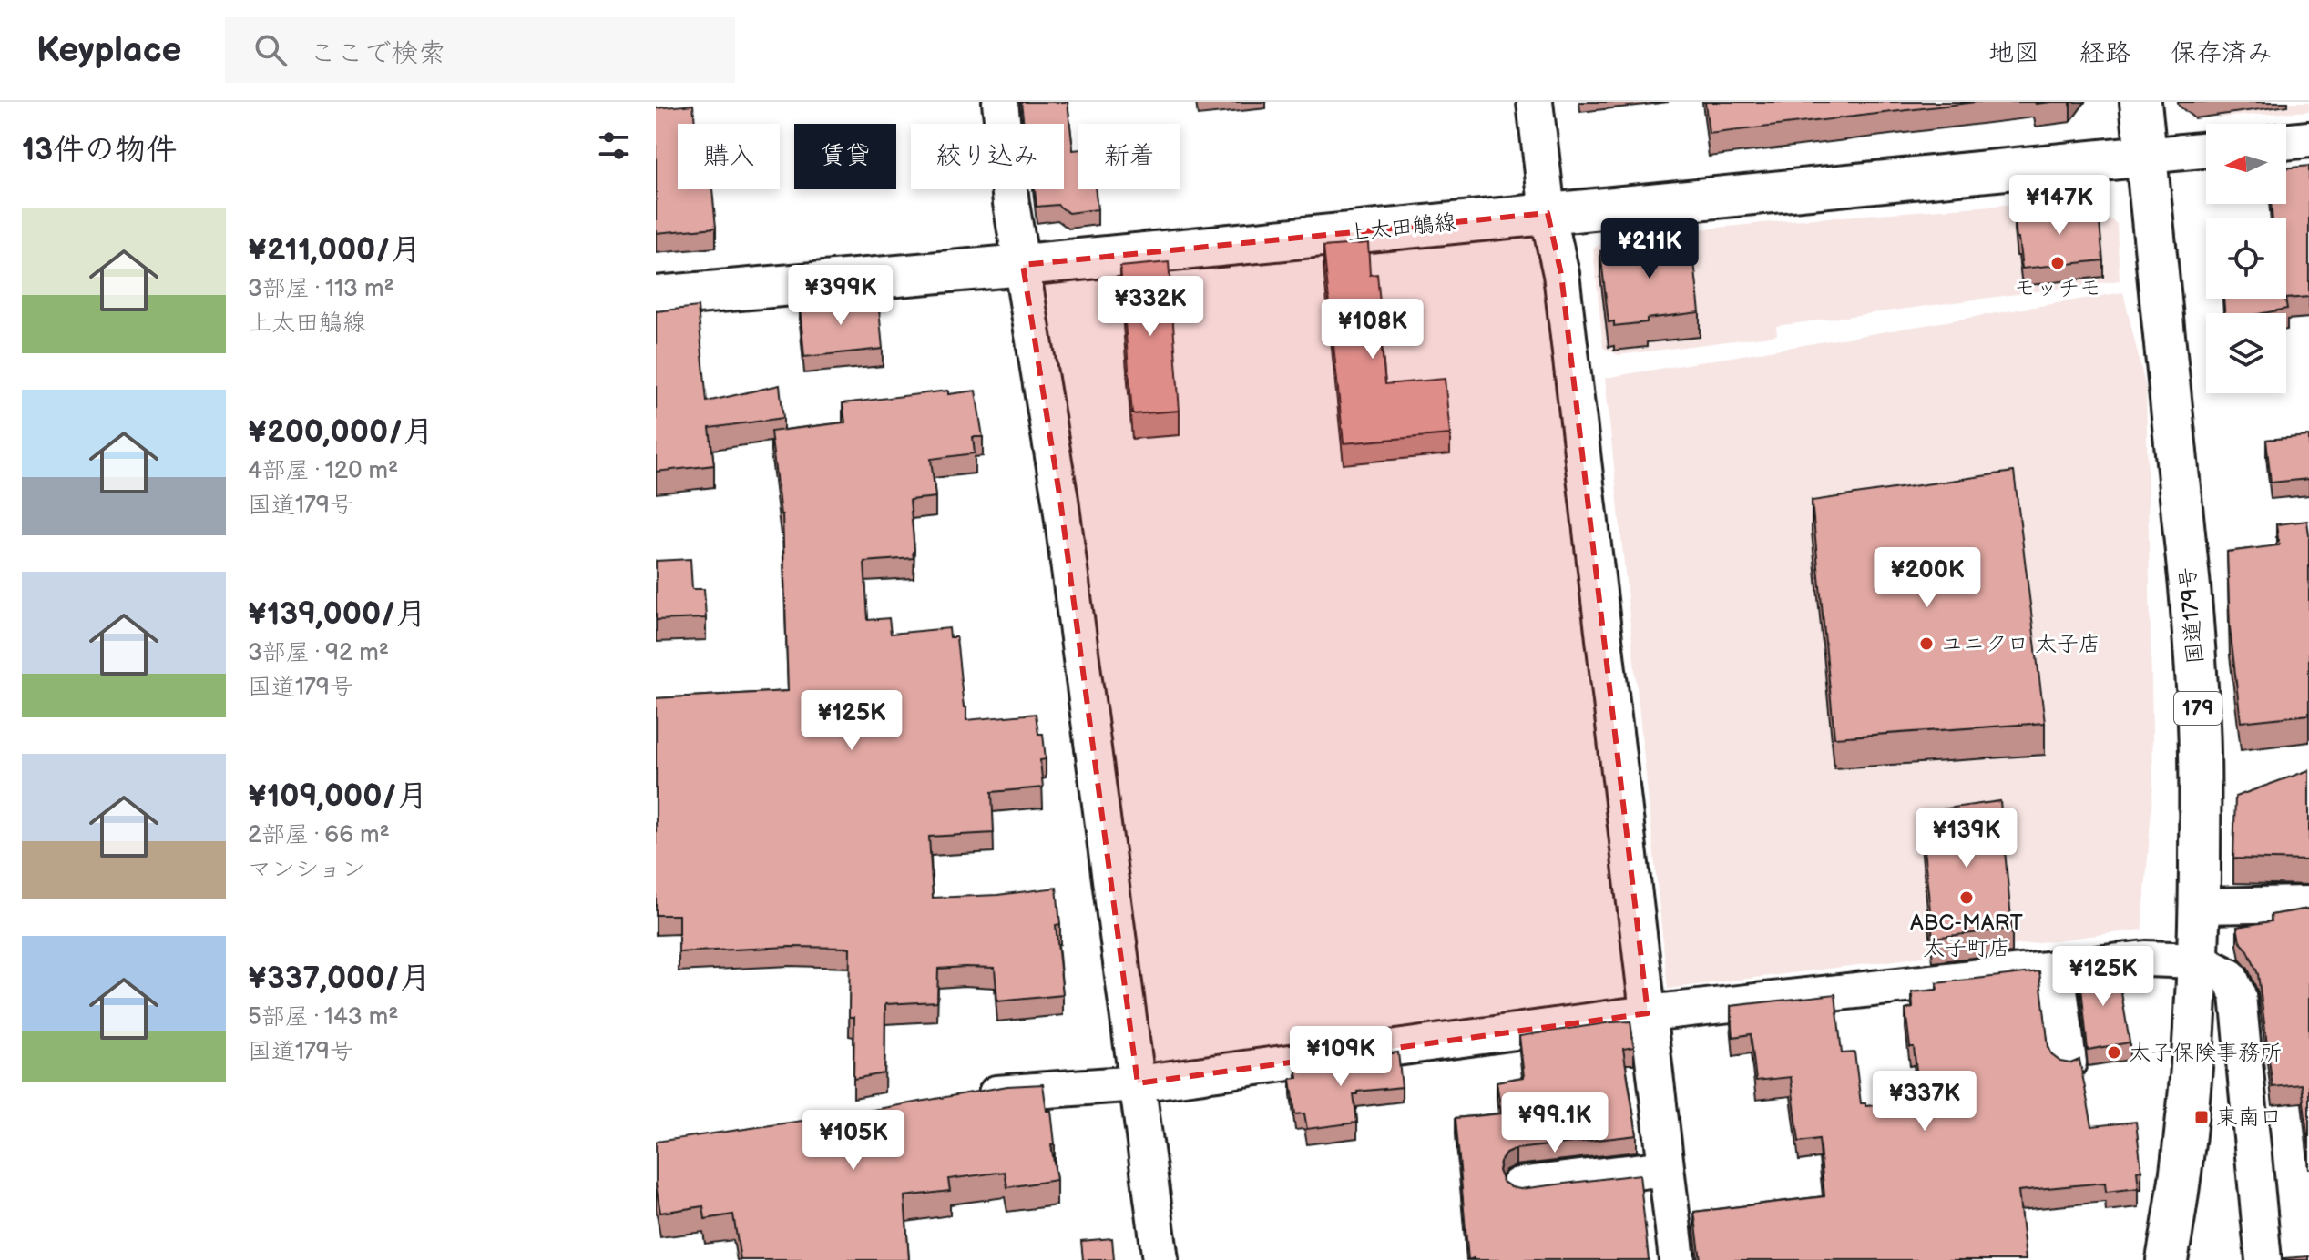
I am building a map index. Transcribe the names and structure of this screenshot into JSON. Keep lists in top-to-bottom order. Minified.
{"streets":{"main road":["上太田鵤線","国道179号","179"]},"crossings":[["上太田鵤線","国道179号"]],"places":{"other":["モッチモ","ユニクロ 太子店","ABC-MART 太子町店","太子保険事務所"],"transit":["東南口"]},"north":"left","page":{"header":"Keyplace","search":"ここで検索","nav":["地図","経路","保存済み"],"heading":"13件の物件","chip":["購入","賃貸","絞り込み","新着"],"price":["¥147K","¥211K","¥399K","¥332K","¥108K","¥200K","¥125K","¥139K","¥125K","¥109K","¥337K","¥99.1K","¥105K"],"list":[{"name":"¥211,000/月","note":"3部屋 · 113 m² · 上太田鵤線"},{"name":"¥200,000/月","note":"4部屋 · 120 m² · 国道179号"},{"name":"¥139,000/月","note":"3部屋 · 92 m² · 国道179号"},{"name":"¥109,000/月","note":"2部屋 · 66 m² · マンション"},{"name":"¥337,000/月","note":"5部屋 · 143 m² · 国道179号"}]}}
